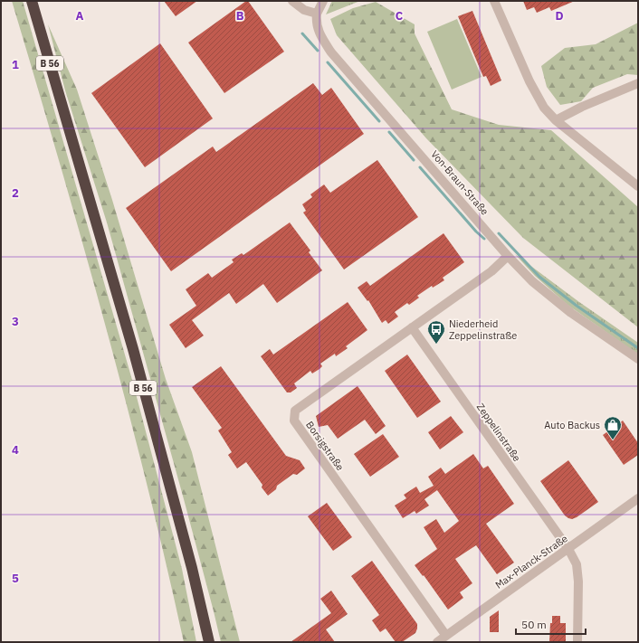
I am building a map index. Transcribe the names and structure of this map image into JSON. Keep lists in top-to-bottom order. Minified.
{"streets":{"highway":["B 56"],"street":["Von-Braun-Straße","Zeppelinstraße","Borsigstraße","Max-Planck-Straße"]},"crossings":[["Von-Braun-Straße","Borsigstraße"],["Zeppelinstraße","Borsigstraße"],["Zeppelinstraße","Max-Planck-Straße"],["Borsigstraße","Max-Planck-Straße"]],"places":{"bus stop":["Niederheid Zeppelinstraße"],"shop":["Auto Backus"]},"scale_bar":"50 m","grid":{"columns":["A","B","C","D"],"rows":["1","2","3","4","5"]}}
